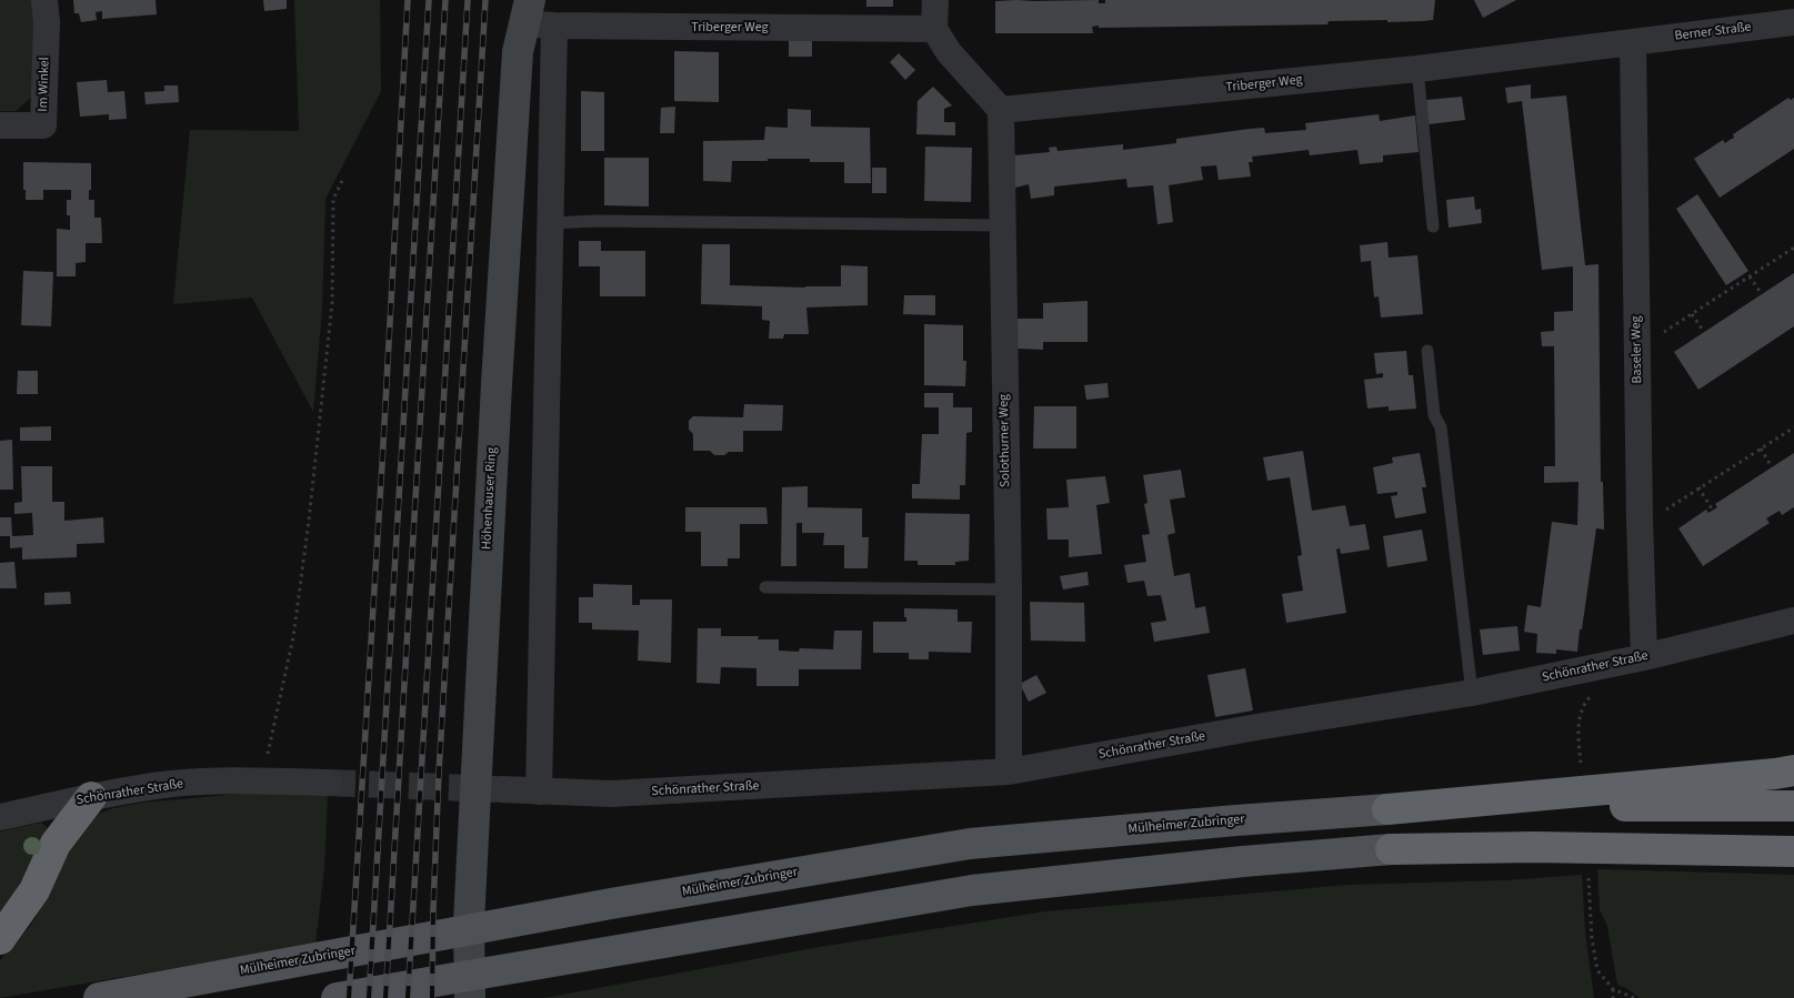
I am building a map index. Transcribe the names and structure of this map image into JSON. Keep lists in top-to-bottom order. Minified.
{"streets":{"main road":["Mülheimer Zubringer"],"street":["Triberger Weg","Berner Straße","Im Winkel","Baseler Weg","Solothurner Weg","Höhenhauser Ring","Schönrather Straße"]},"crossings":[["Triberger Weg","Berner Straße"],["Triberger Weg","Baseler Weg"],["Triberger Weg","Solothurner Weg"],["Triberger Weg","Höhenhauser Ring"],["Berner Straße","Baseler Weg"],["Baseler Weg","Schönrather Straße"],["Solothurner Weg","Schönrather Straße"]]}
